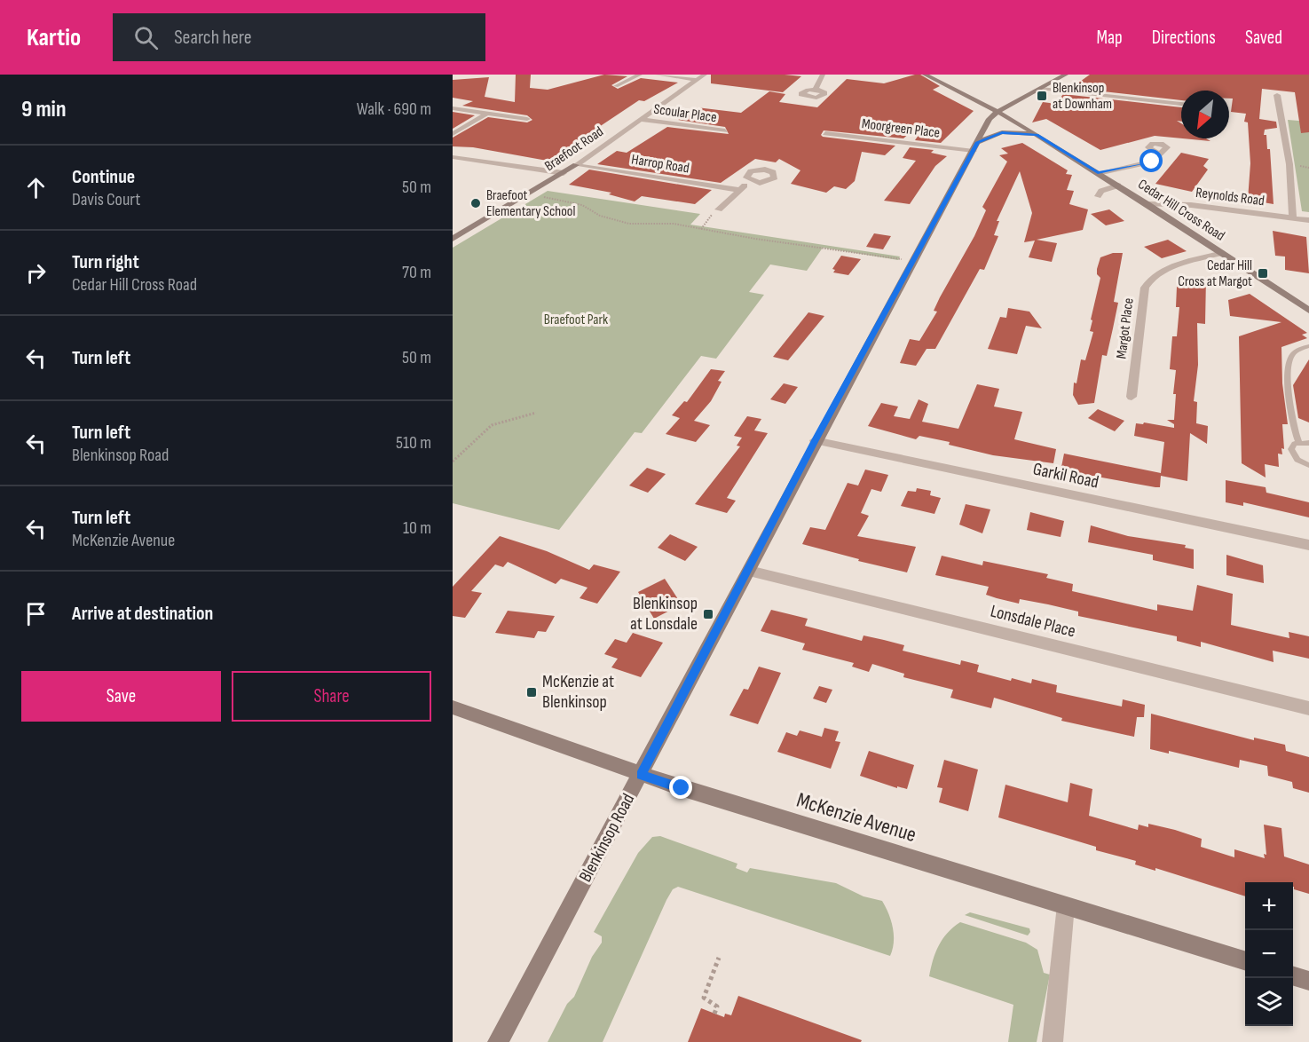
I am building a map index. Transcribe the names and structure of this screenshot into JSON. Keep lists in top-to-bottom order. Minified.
{"streets":{"street":["Scoular Place","Moorgreen Place","Braefoot Road","Harrop Road","Reynolds Road","Cedar Hill Cross Road","Margot Place","Garkil Road","Lonsdale Place","McKenzie Avenue","Blenkinsop Road"]},"crossings":[["Scoular Place","Braefoot Road"],["Moorgreen Place","Blenkinsop Road"],["Braefoot Road","Harrop Road"],["Reynolds Road","Cedar Hill Cross Road"],["Cedar Hill Cross Road","Margot Place"],["Cedar Hill Cross Road","Blenkinsop Road"],["Garkil Road","Blenkinsop Road"],["Lonsdale Place","Blenkinsop Road"],["McKenzie Avenue","Blenkinsop Road"]],"parks":["Braefoot Park"],"places":{"transit":["Blenkinsop at Downham","Cedar Hill Cross at Margot","Blenkinsop at Lonsdale","McKenzie at Blenkinsop"],"other":["Braefoot Elementary School"]},"north":"bottom left","page":{"header":"Kartio","search":"Search here","nav":["Map","Directions","Saved"],"heading":["9 min","Walk · 690 m"],"list":[["Continue","Davis Court","50 m"],["Turn right","Cedar Hill Cross Road","70 m"],["Turn left","50 m"],["Turn left","Blenkinsop Road","510 m"],["Turn left","McKenzie Avenue","10 m"],"Arrive at destination"],"buttons":["Save","Share"],"map_buttons":["+","−"]}}
